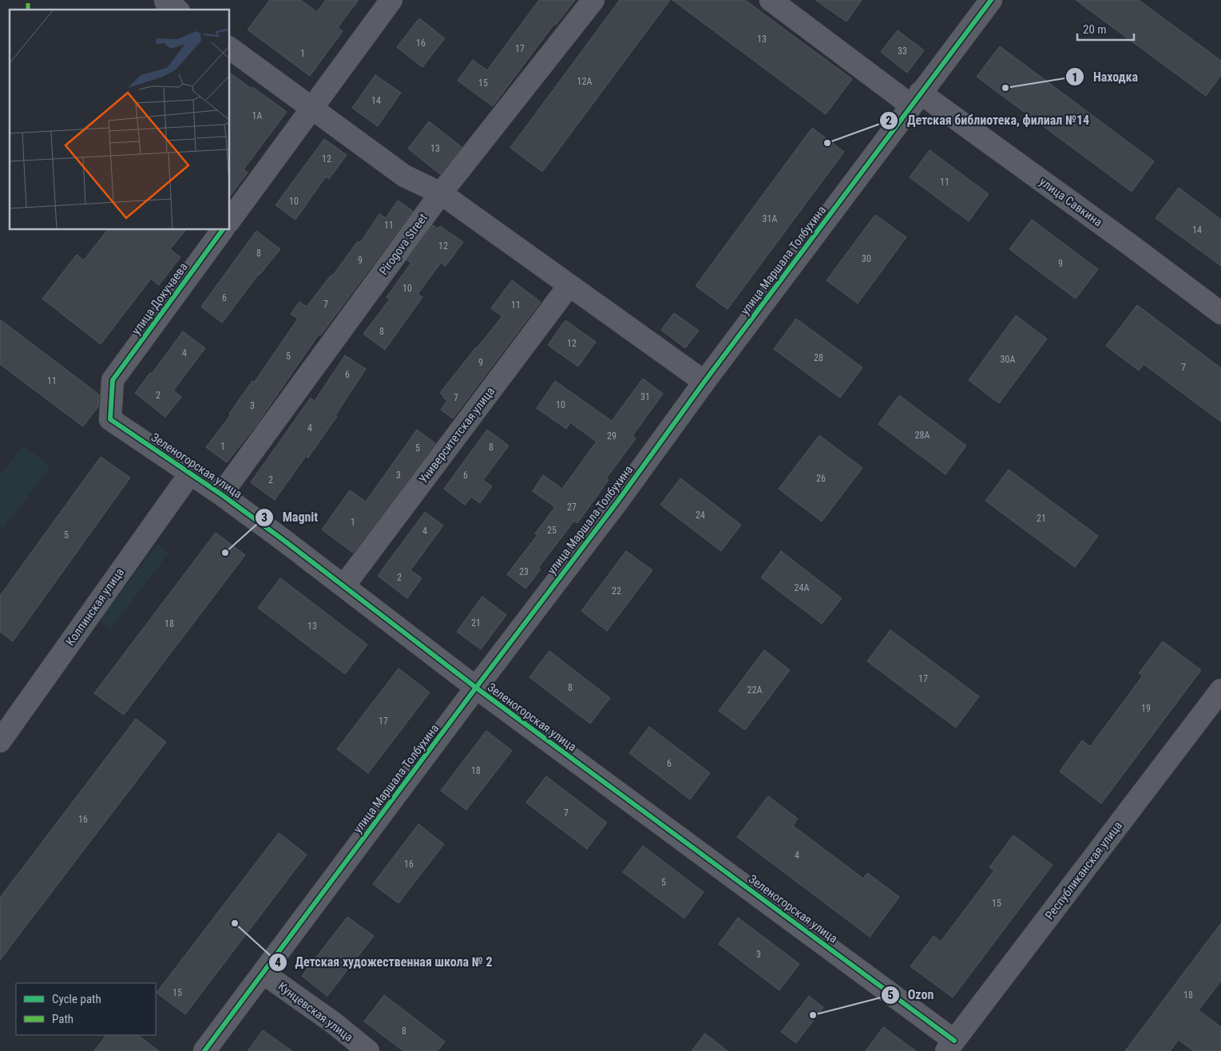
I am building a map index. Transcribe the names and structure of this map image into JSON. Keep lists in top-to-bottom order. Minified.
{"streets":{"street":["улица Савкина","Pirogova Street","улица Маршала Толбухина","улица Докучаева","Университетская улица","Зеленогорская улица","Колпинская улица","Республиканская улица","Кунцевская улица"]},"crossings":[["улица Савкина","улица Маршала Толбухина"],["Pirogova Street","Зеленогорская улица"],["улица Маршала Толбухина","Зеленогорская улица"],["улица Маршала Толбухина","Кунцевская улица"],["улица Докучаева","Зеленогорская улица"],["Университетская улица","Зеленогорская улица"],["Зеленогорская улица","Колпинская улица"],["Зеленогорская улица","Республиканская улица"]],"places":["Находка","Детская библиотека, филиал №14","Magnit","Детская художественная школа № 2","Ozon"],"house_numbers":["13","16","17","33","1","12А","15","14","1А","13","12","11","10","31А","11","14","12","8","30","9","9","10","6","7","11","8","12","4","5","28","30А","9","7","6","11","2","31","7","10","3","4","28А","29","1","8","5","3","6","26","2","27","24","21","1","25","4","5","23","2","24А","22","21","18","13","17","8","22А","19","17","6","18","7","16","4","16","5","15","3","15","18","8"],"legend":["Cycle path","Path"],"scale_bar":"20 m"}
